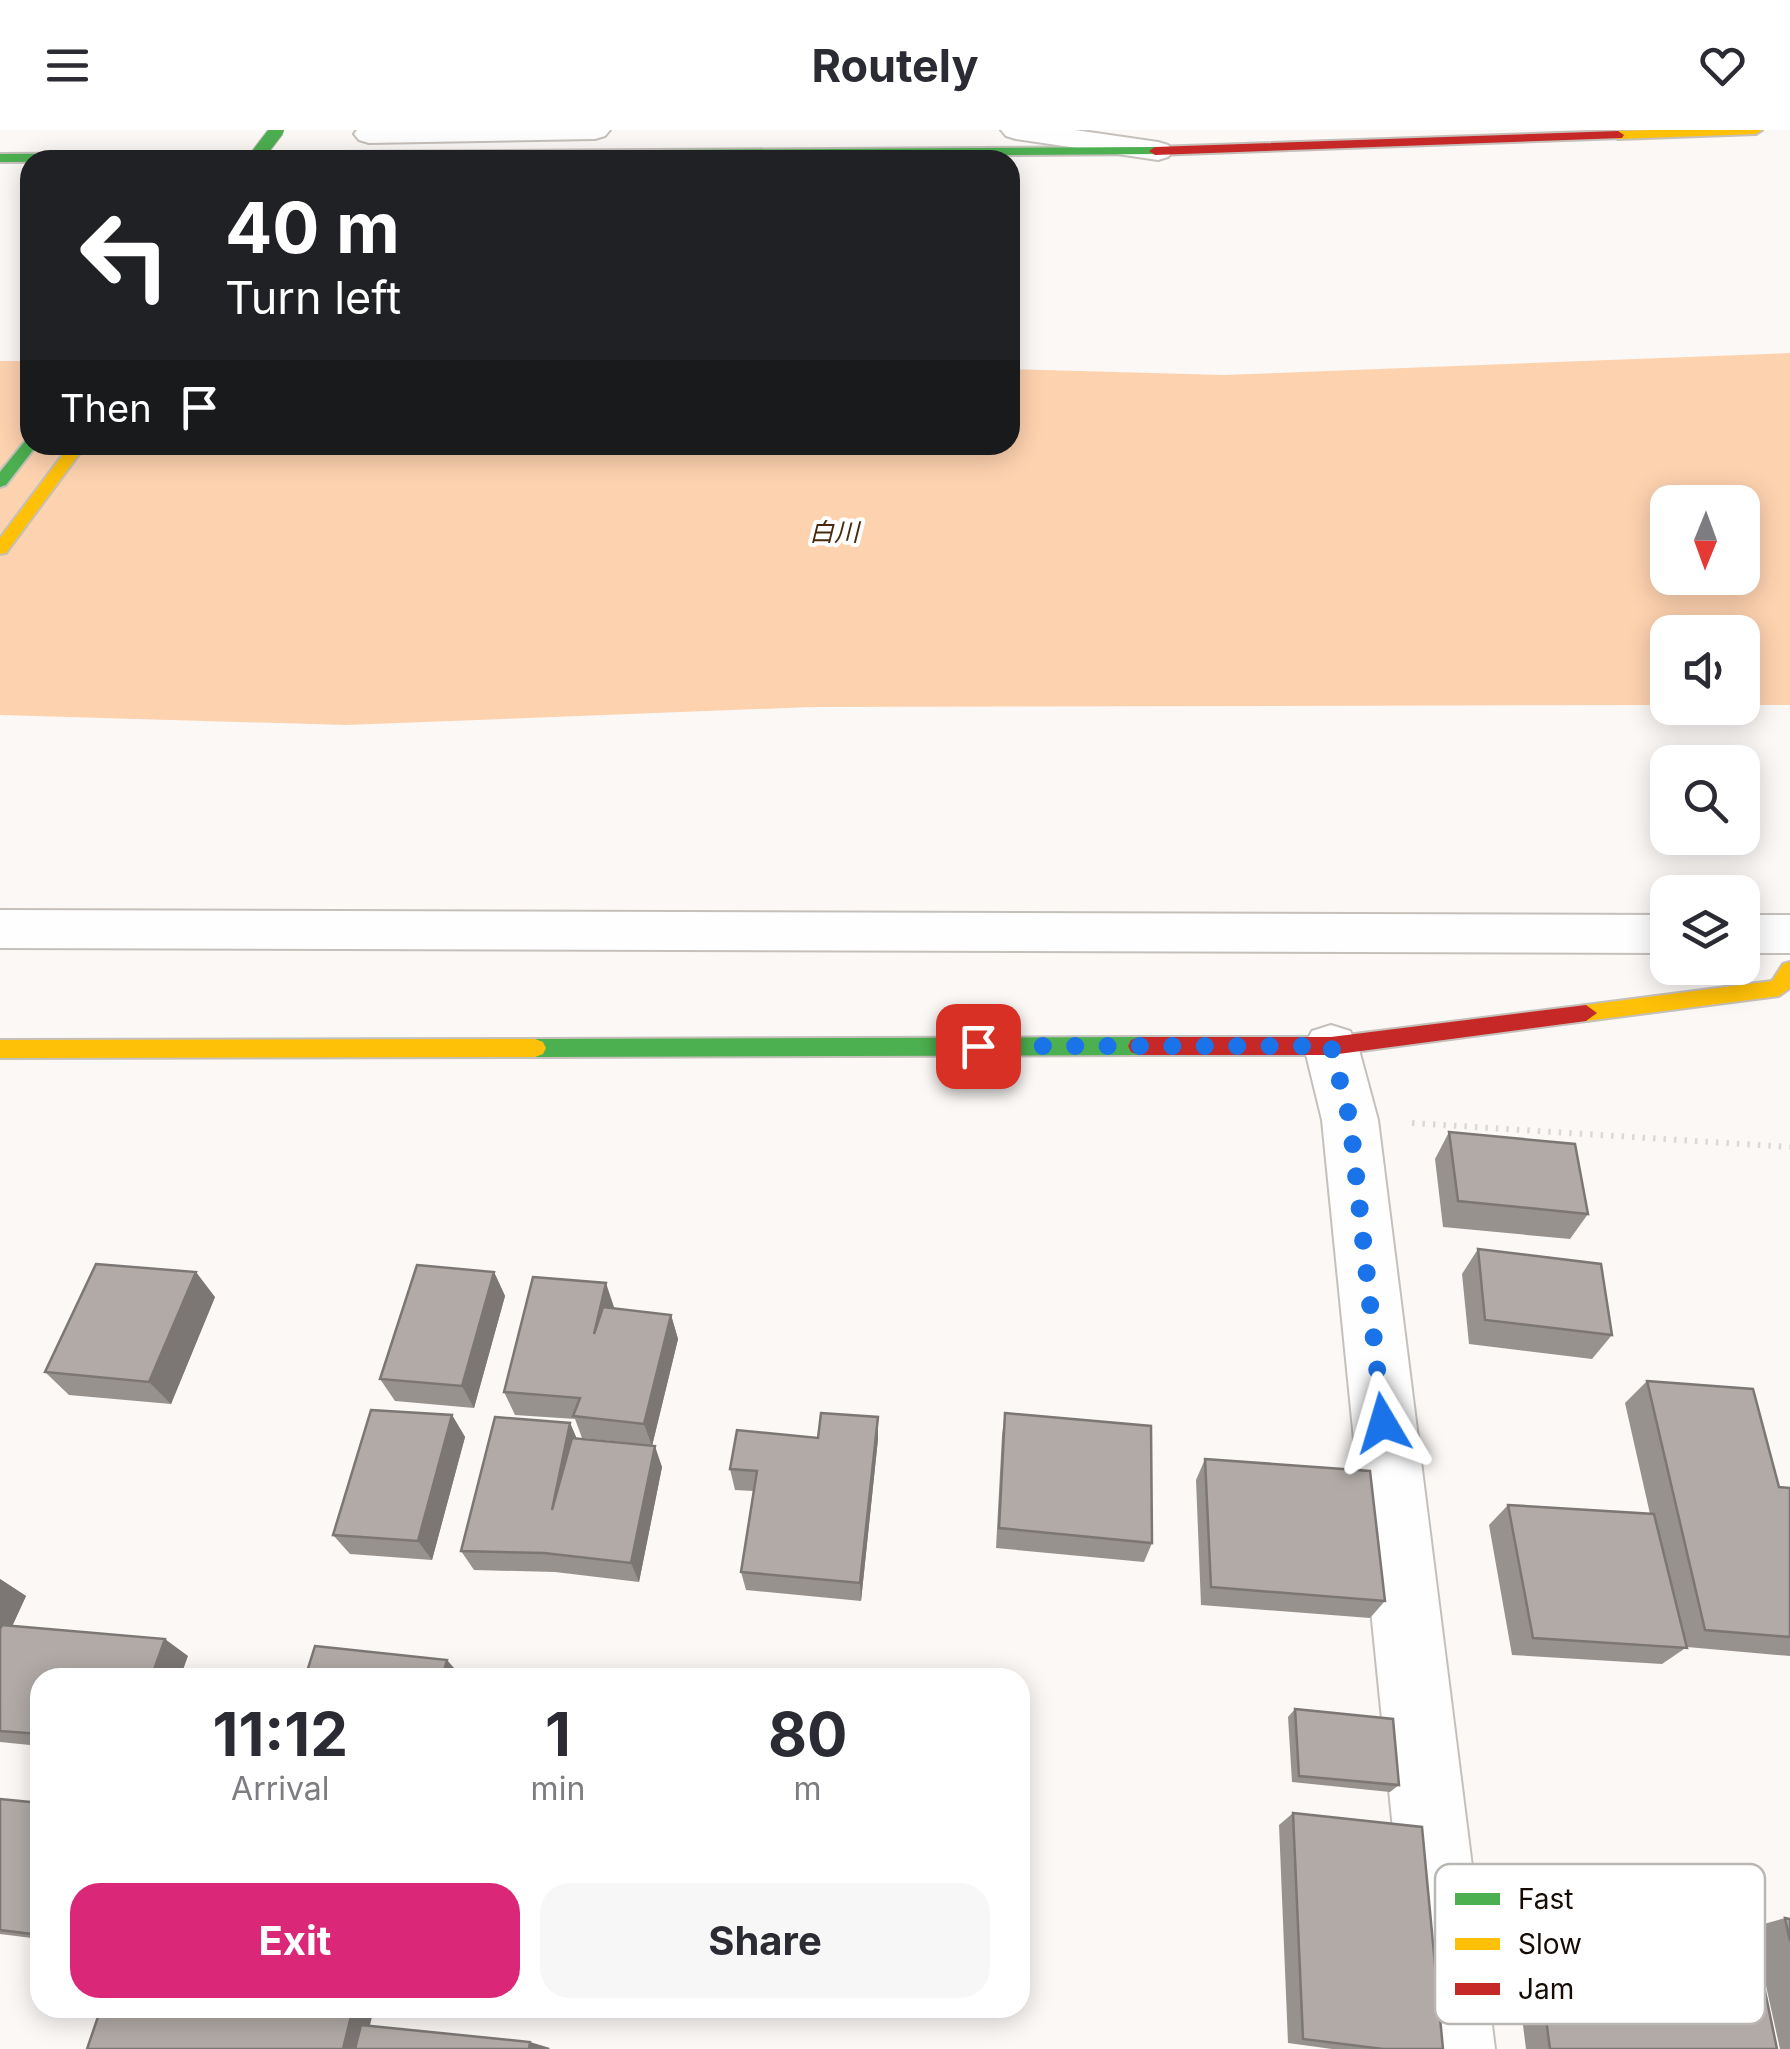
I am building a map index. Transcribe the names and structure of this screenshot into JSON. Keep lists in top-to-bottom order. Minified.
{"water":["白川"],"legend":["Fast","Slow","Jam"],"north":"bottom","page":{"header":"Routely","turn":["40 m","Turn left"],"then":"Then","eta":["11:12","Arrival","1","min","80","m"],"buttons":["Exit","Share"]}}
